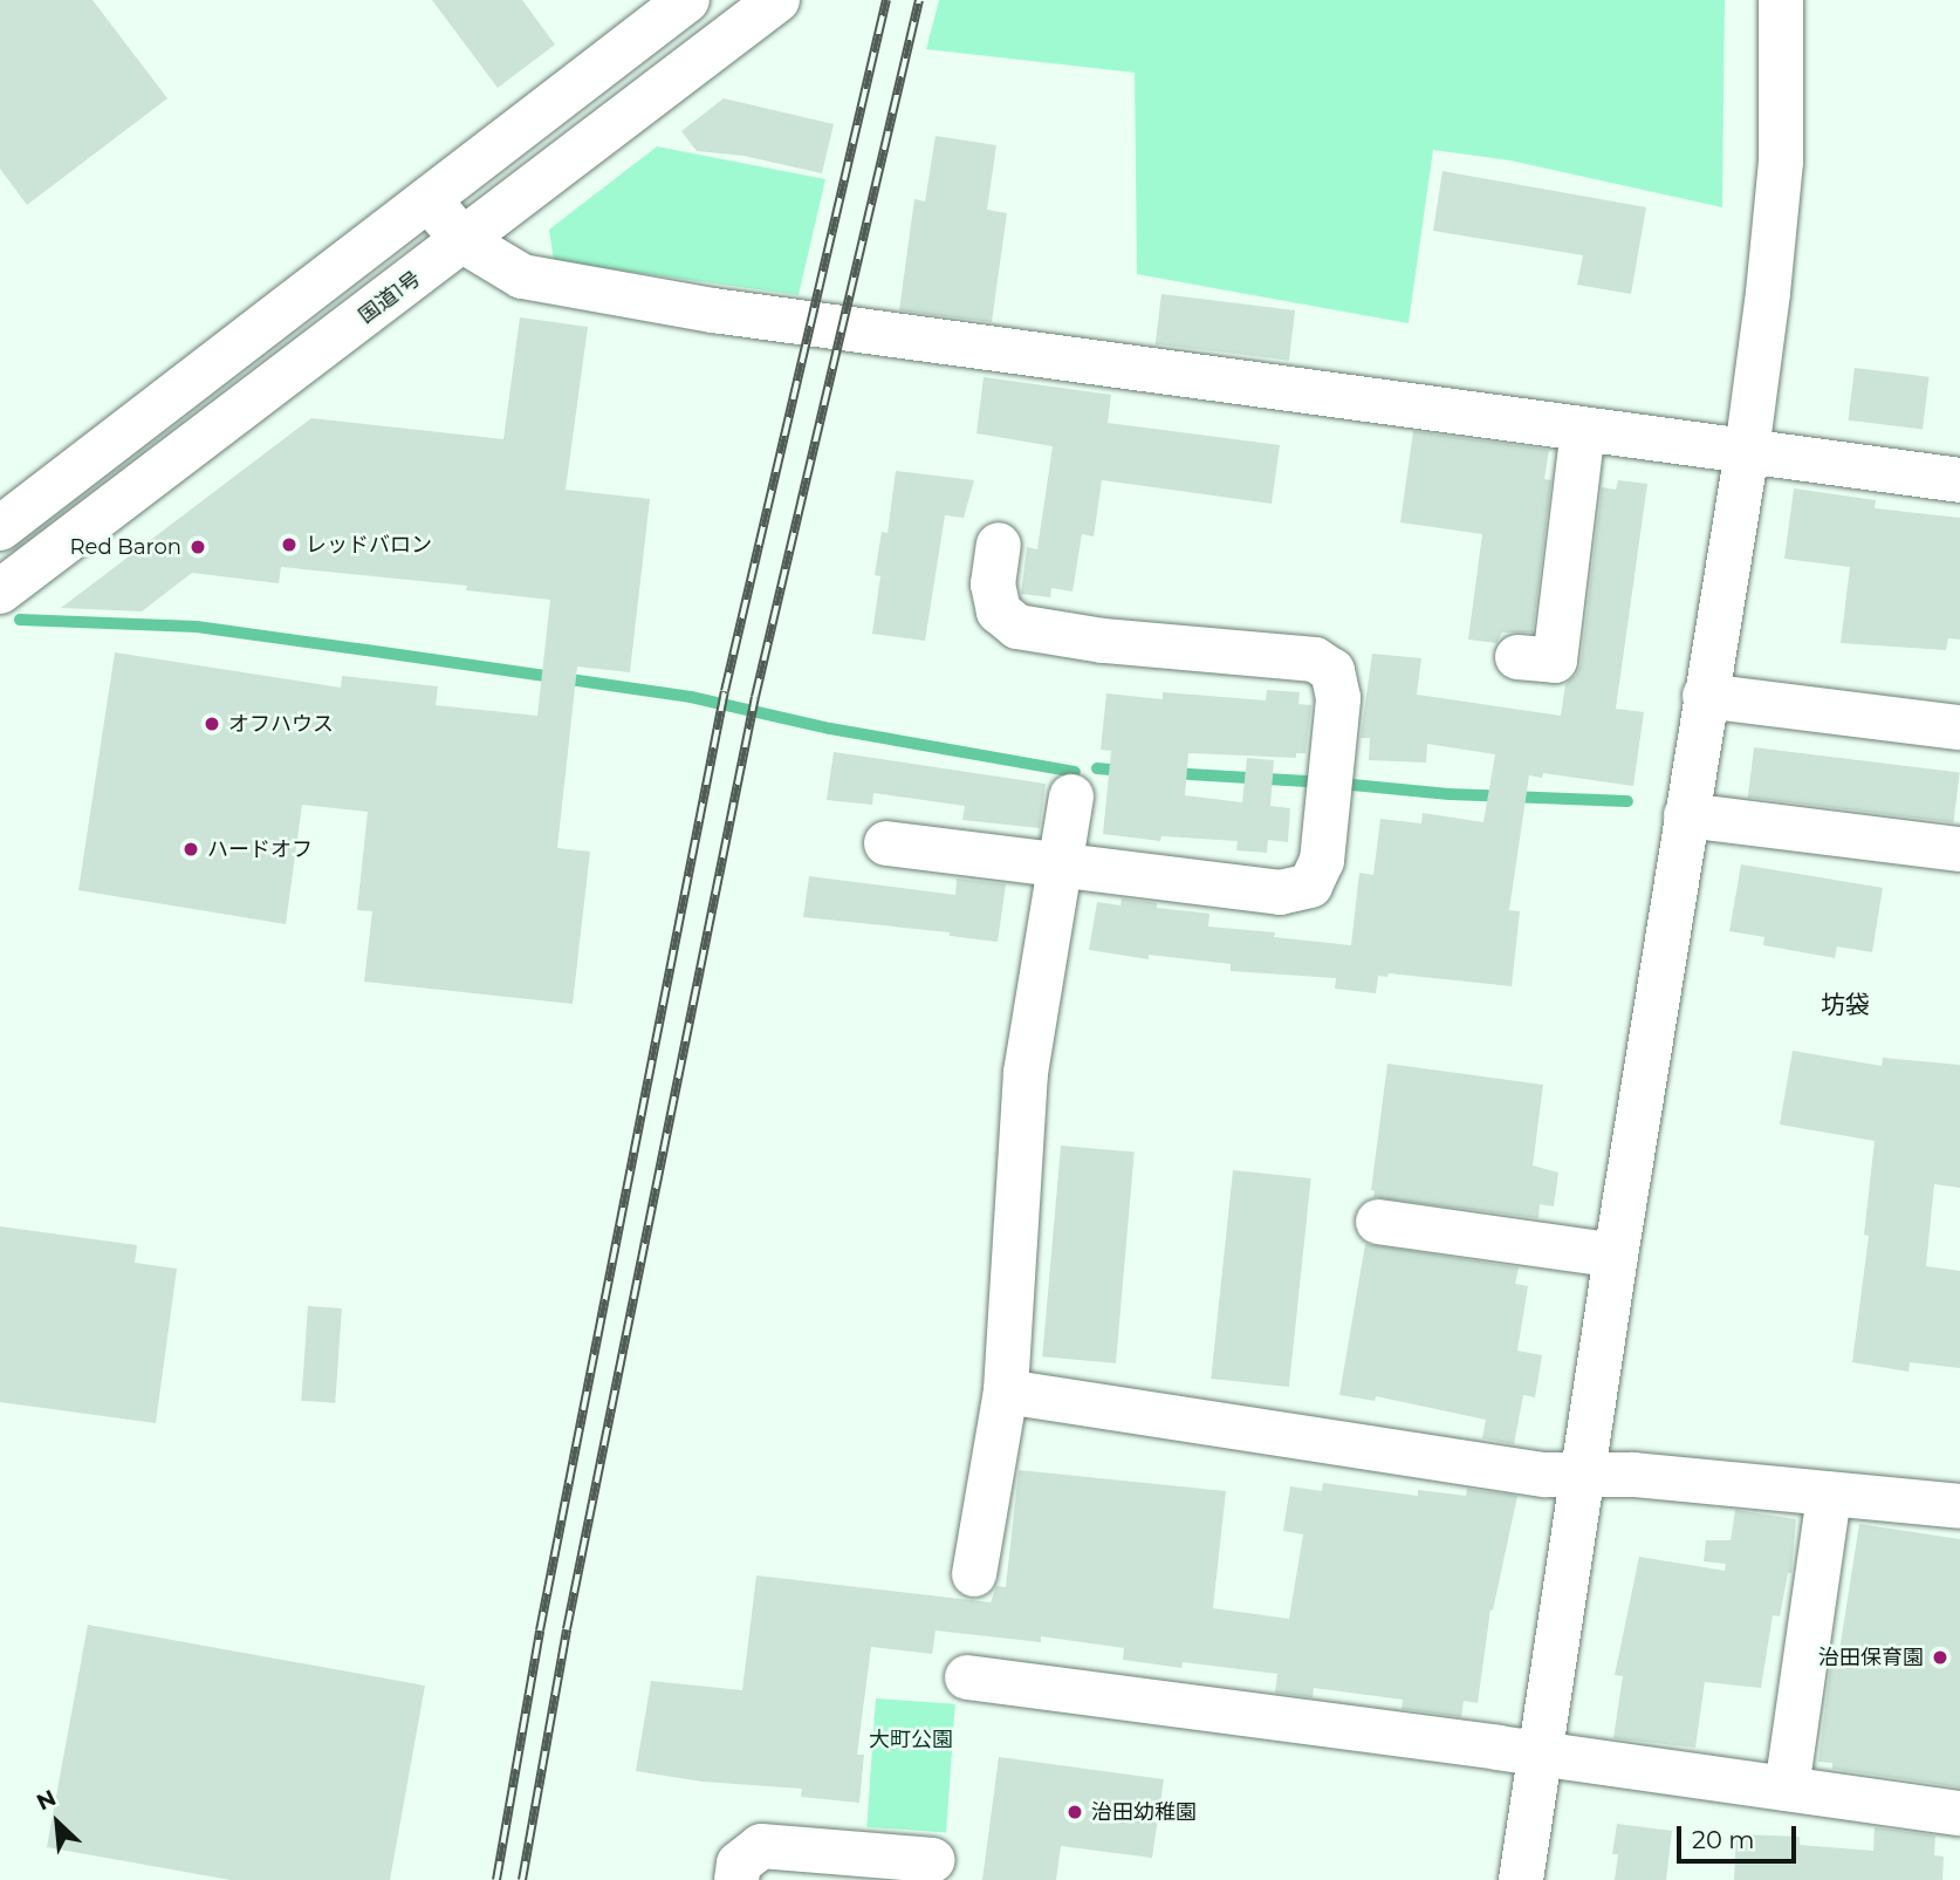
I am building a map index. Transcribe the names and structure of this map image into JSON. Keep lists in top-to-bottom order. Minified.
{"streets":{"main road":["国道1号"]},"districts":["坊袋"],"parks":["大町公園"],"places":["レッドバロン","Red Baron","オフハウス","ハードオフ","治田保育園","治田幼稚園"],"scale_bar":"20 m","north":"top left"}
